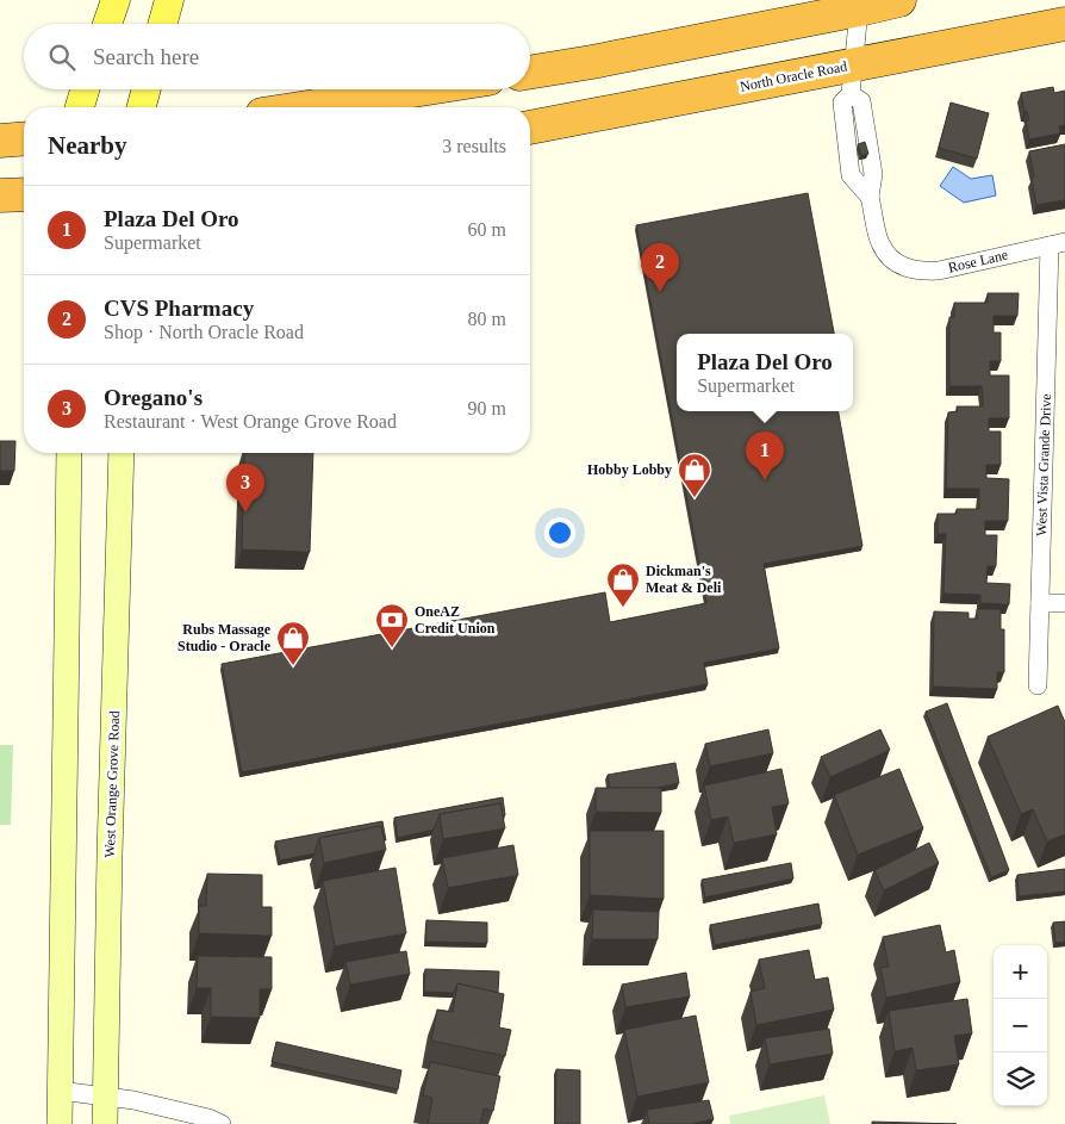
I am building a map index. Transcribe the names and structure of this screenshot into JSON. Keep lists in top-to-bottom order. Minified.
{"streets":{"highway":["North Oracle Road"],"main road":["West Orange Grove Road"],"street":["Rose Lane","West Vista Grande Drive"]},"crossings":[["North Oracle Road","Rose Lane"],["Rose Lane","West Vista Grande Drive"]],"places":{"shop":["Hobby Lobby","Dickman's Meat & Deli","Rubs Massage Studio - Oracle"],"bank":["OneAZ Credit Union"]},"page":{"search":"Search here","heading":["Nearby","3 results"],"list":[{"mark":"1","name":"Plaza Del Oro","note":"Supermarket","value":"60 m"},{"mark":"2","name":"CVS Pharmacy","note":"Shop · North Oracle Road","value":"80 m"},{"mark":"3","name":"Oregano's","note":"Restaurant · West Orange Grove Road","value":"90 m"}],"pins":["2","1","3"],"popup":["Plaza Del Oro","Supermarket"],"map_buttons":["+","−"]}}
